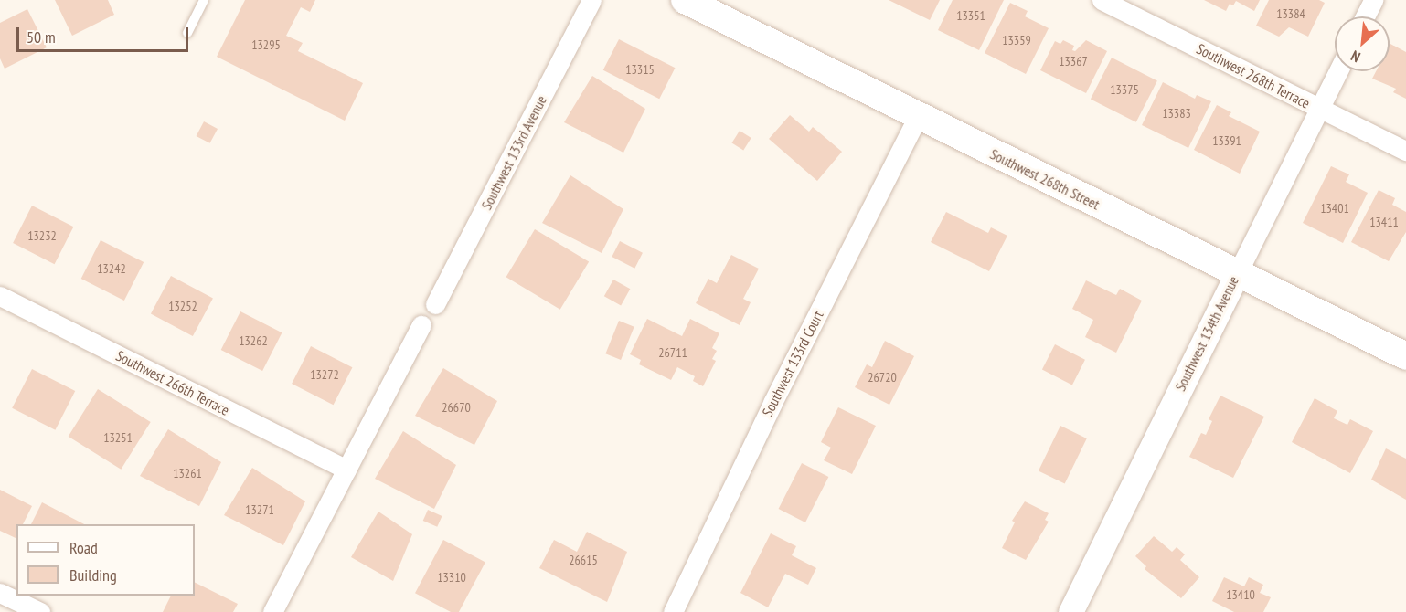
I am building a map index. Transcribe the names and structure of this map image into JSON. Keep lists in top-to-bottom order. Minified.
{"streets":{"main road":["Southwest 268th Street"],"street":["Southwest 268th Terrace","Southwest 133rd Avenue","Southwest 134th Avenue","Southwest 133rd Court","Southwest 266th Terrace"]},"crossings":[["Southwest 268th Terrace","Southwest 134th Avenue"],["Southwest 268th Street","Southwest 134th Avenue"],["Southwest 268th Street","Southwest 133rd Court"]],"house_numbers":["13384","13351","13359","13295","13367","13315","13375","13383","13391","13401","13411","13232","13242","13252","13262","26711","13272","26720","26670","13251","13261","13271","26615","13310","13410"],"legend":["Road","Building"],"scale_bar":"50 m","north":"bottom left"}
